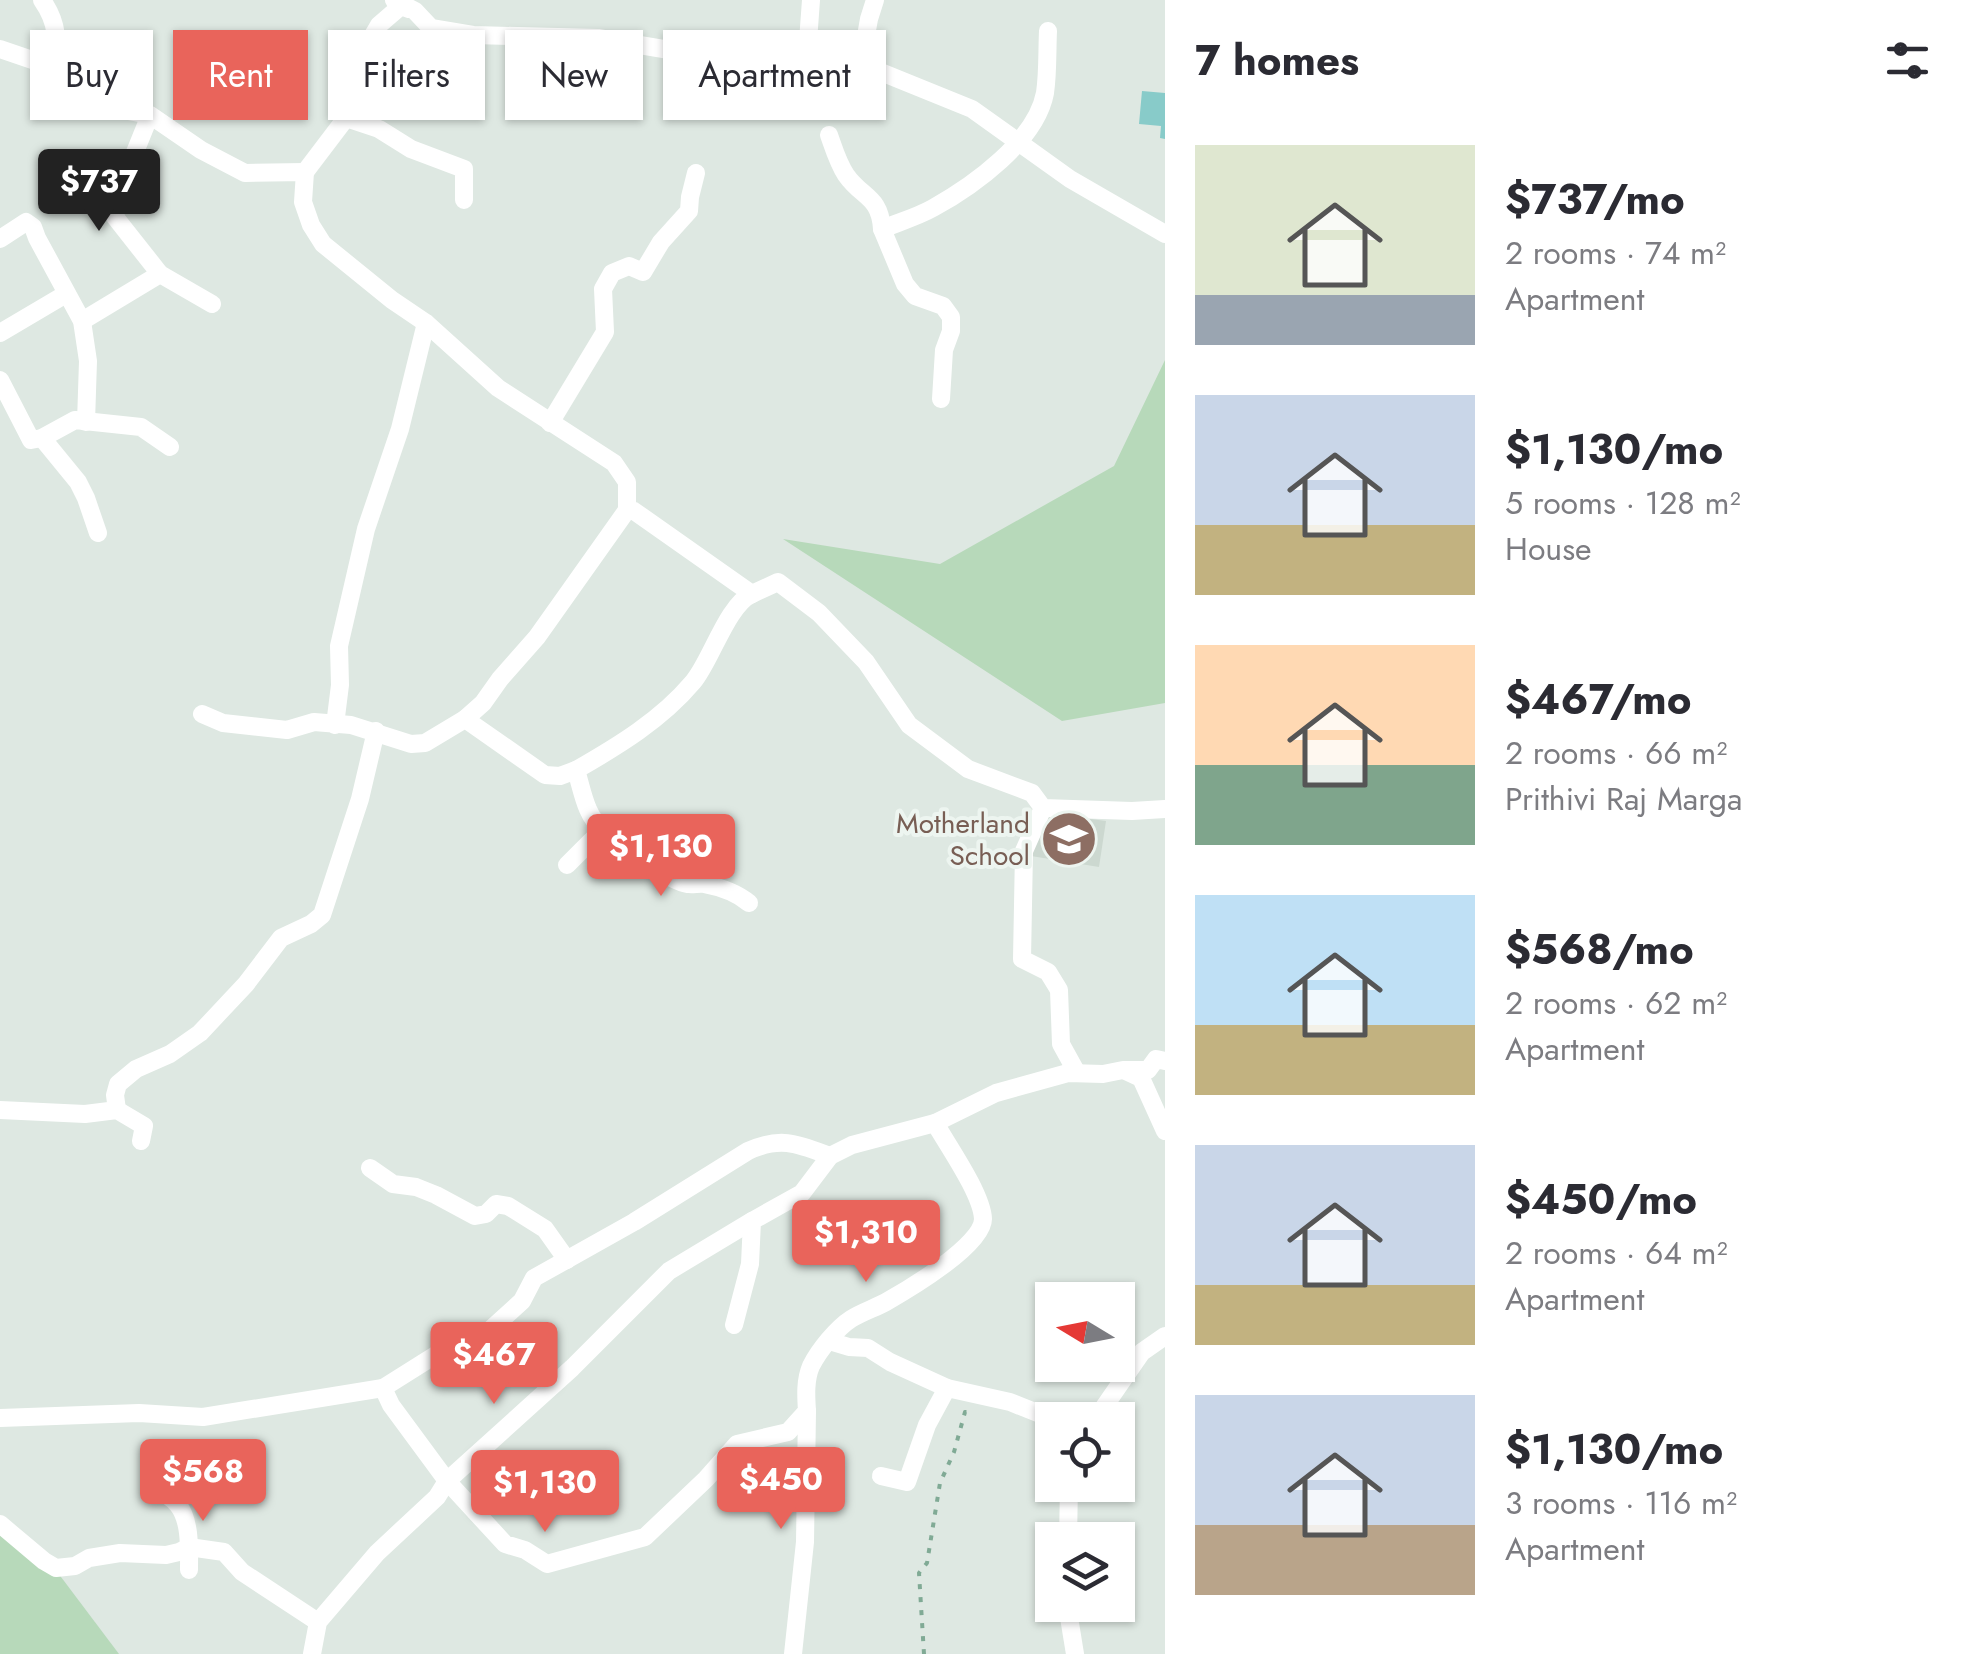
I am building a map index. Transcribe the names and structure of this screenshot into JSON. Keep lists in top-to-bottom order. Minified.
{"places":{"school or university":["Motherland School"]},"north":"left","page":{"heading":"7 homes","chip":["Buy","Rent","Filters","New","Apartment"],"list":[{"name":"$737/mo","note":"2 rooms · 74 m² · Apartment"},{"name":"$1,130/mo","note":"5 rooms · 128 m² · House"},{"name":"$467/mo","note":"2 rooms · 66 m² · Prithivi Raj Marga"},{"name":"$568/mo","note":"2 rooms · 62 m² · Apartment"},{"name":"$450/mo","note":"2 rooms · 64 m² · Apartment"},{"name":"$1,130/mo","note":"3 rooms · 116 m² · Apartment"}],"price":["$737","$1,130","$1,310","$467","$568","$450","$1,130"]}}
